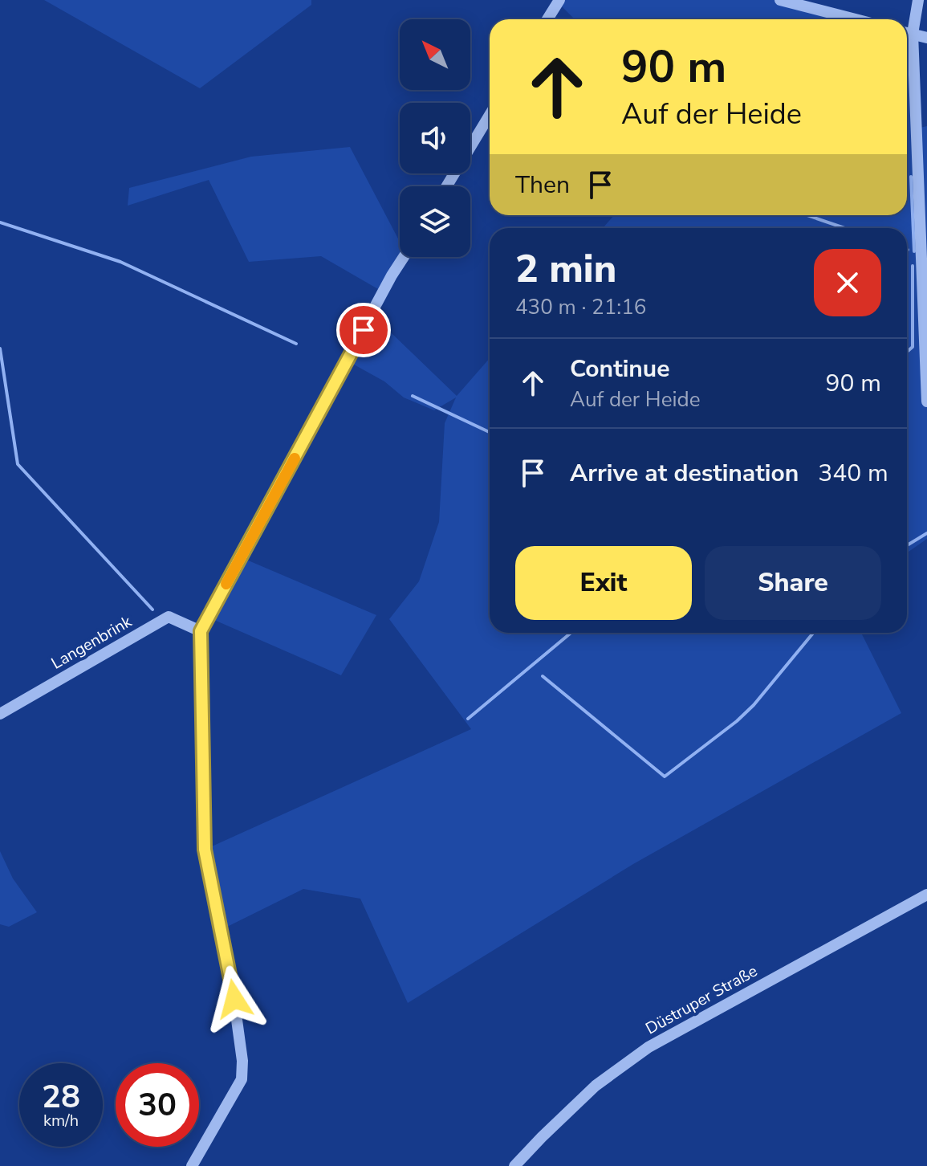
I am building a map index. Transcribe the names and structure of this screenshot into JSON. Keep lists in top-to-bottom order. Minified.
{"streets":{"street":["Langenbrink","Düstruper Straße"]},"north":"top left","page":{"turn":["90 m","Auf der Heide"],"then":"Then","heading":["2 min","430 m · 21:16"],"list":[{"name":"Continue","note":"Auf der Heide","value":"90 m"},{"name":"Arrive at destination","value":"340 m"}],"buttons":["Exit","Share"],"speed":"28 km/h","limit":"30"}}
